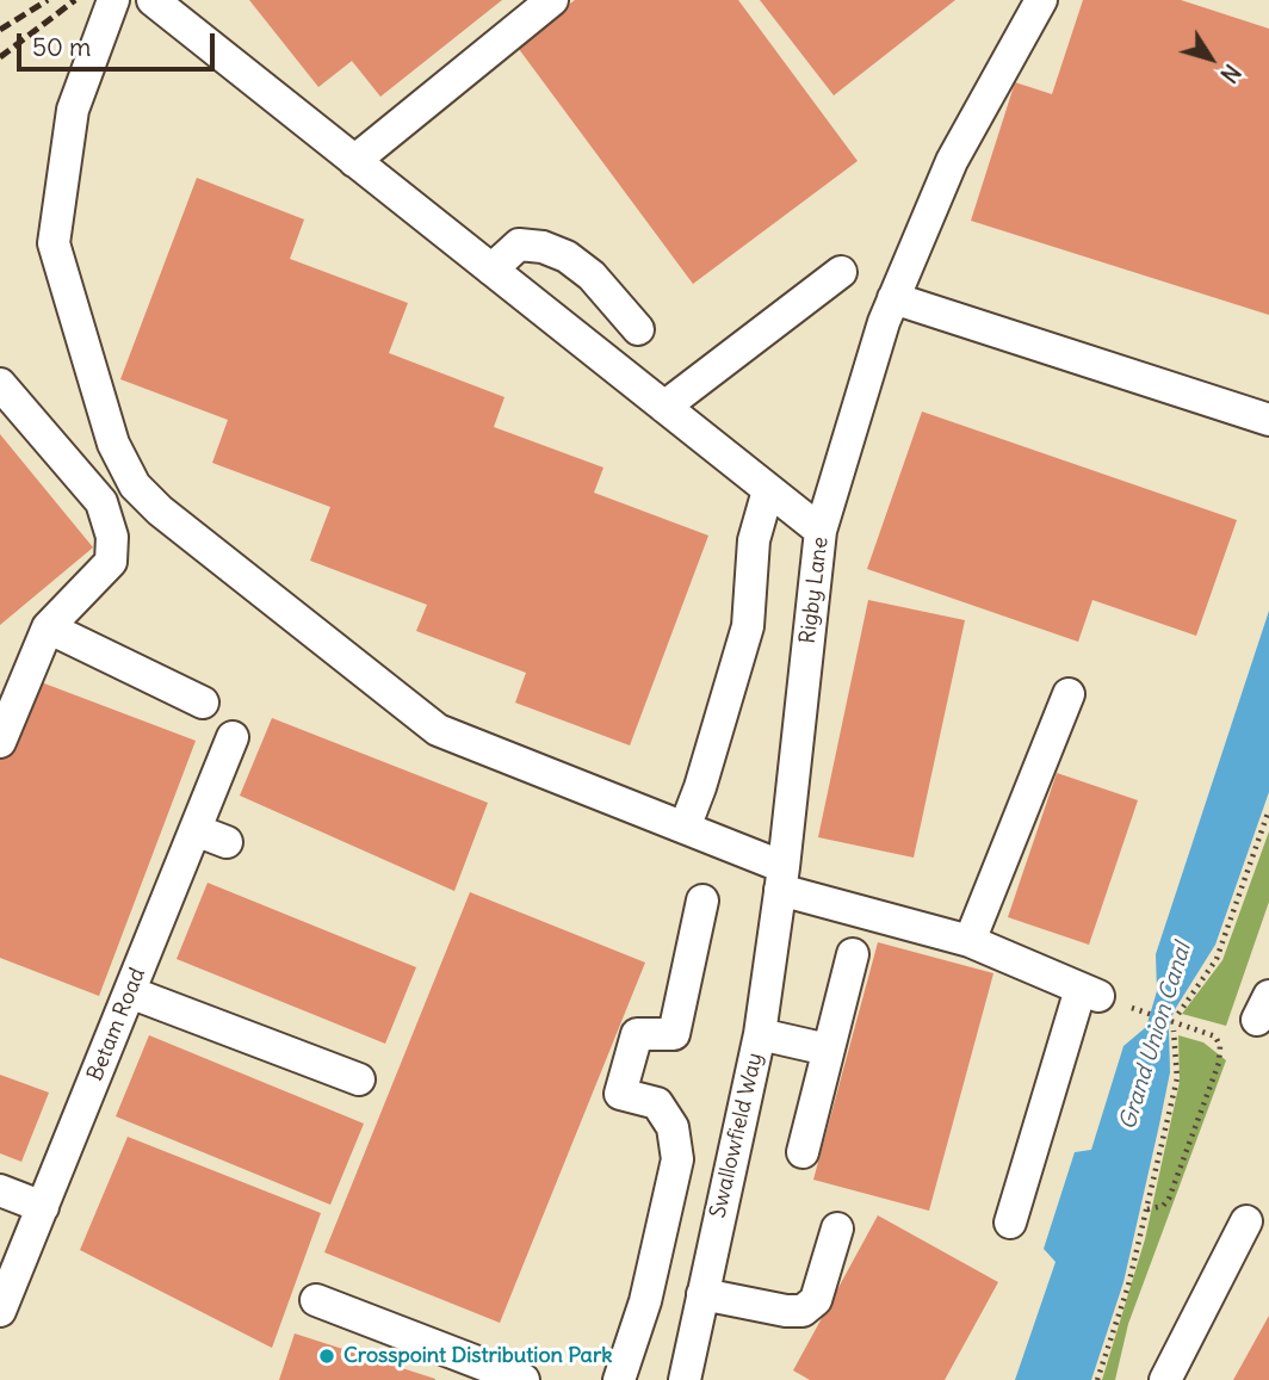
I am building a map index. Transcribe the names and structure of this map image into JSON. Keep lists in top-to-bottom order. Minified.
{"streets":{"street":["Rigby Lane","Betam Road","Swallowfield Way"]},"crossings":[["Rigby Lane","Swallowfield Way"]],"water":["Grand Union Canal"],"places":["Crosspoint Distribution Park"],"scale_bar":"50 m","north":"bottom right"}
